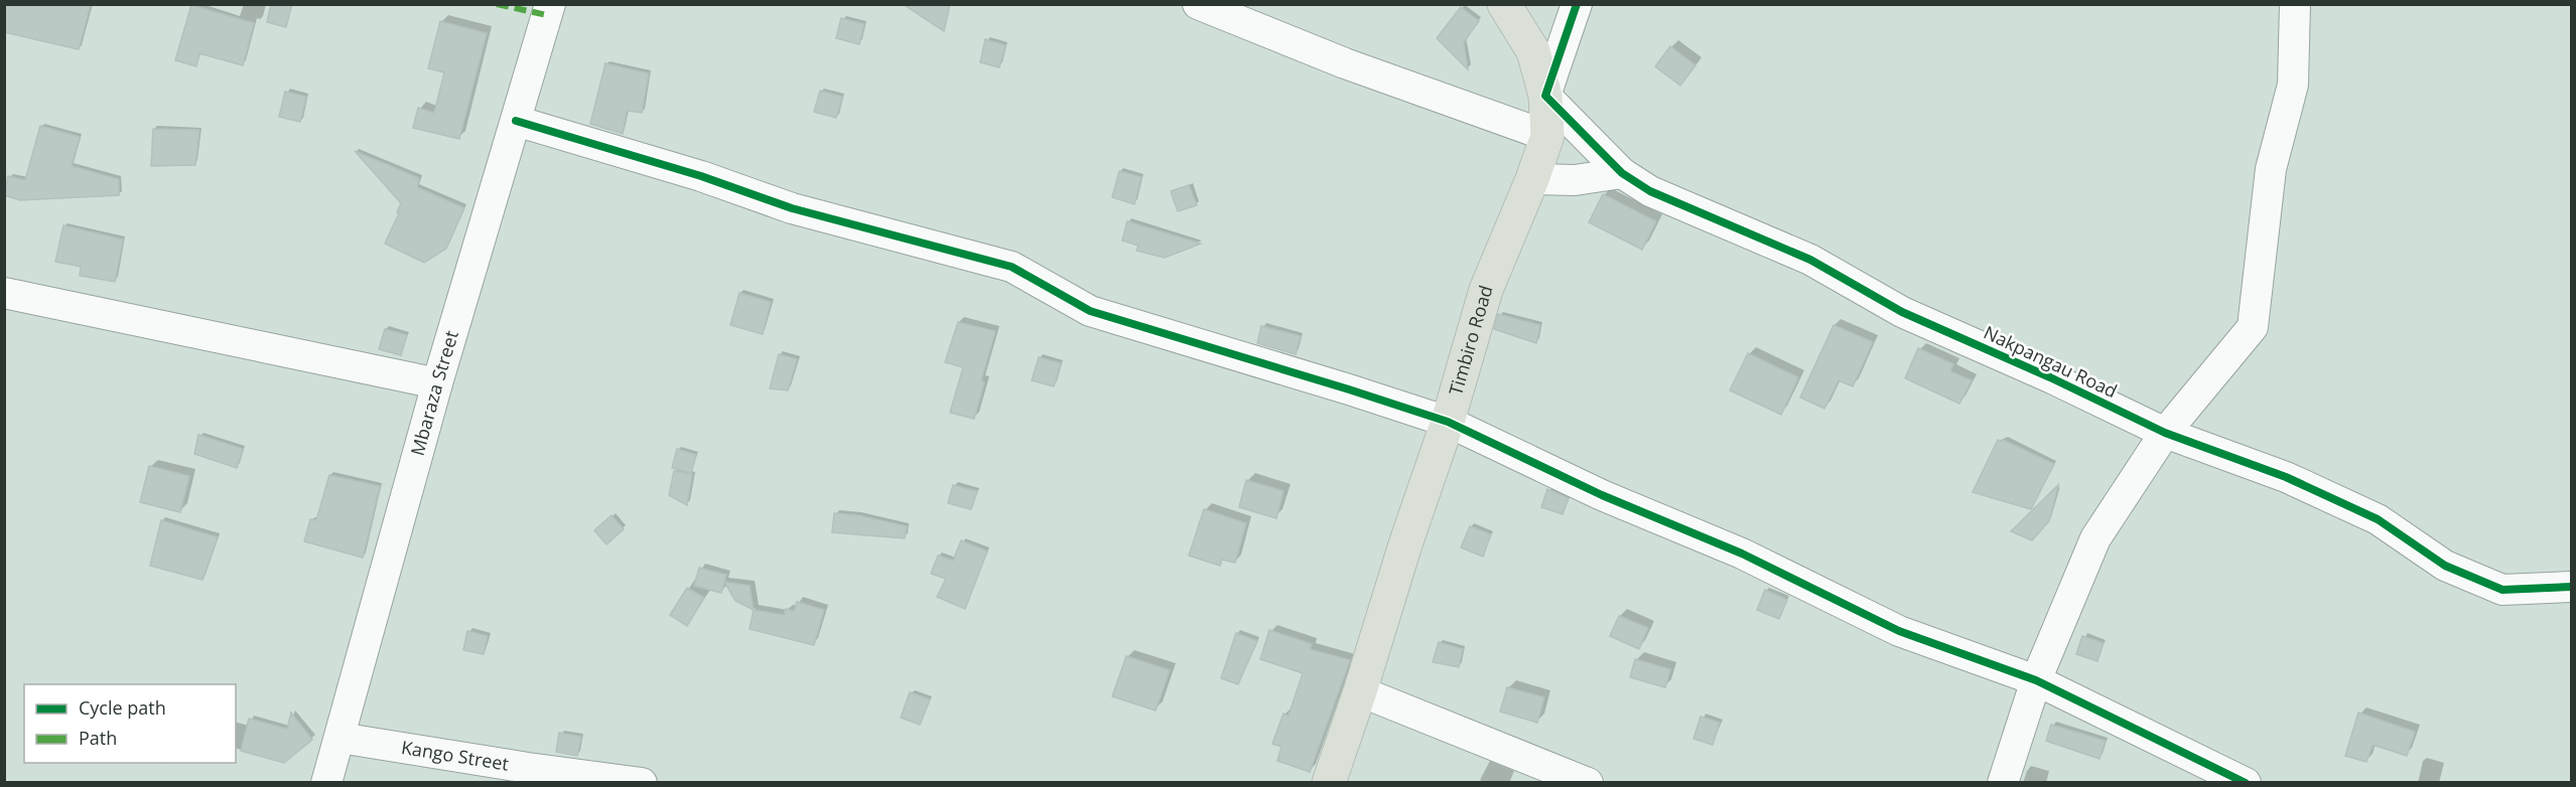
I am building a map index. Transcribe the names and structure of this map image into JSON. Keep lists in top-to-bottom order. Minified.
{"streets":{"main road":["Timbiro Road"],"street":["Nakpangau Road","Mbaraza Street","Kango Street"]},"crossings":[["Timbiro Road","Nakpangau Road"],["Mbaraza Street","Kango Street"]],"legend":["Cycle path","Path"]}
